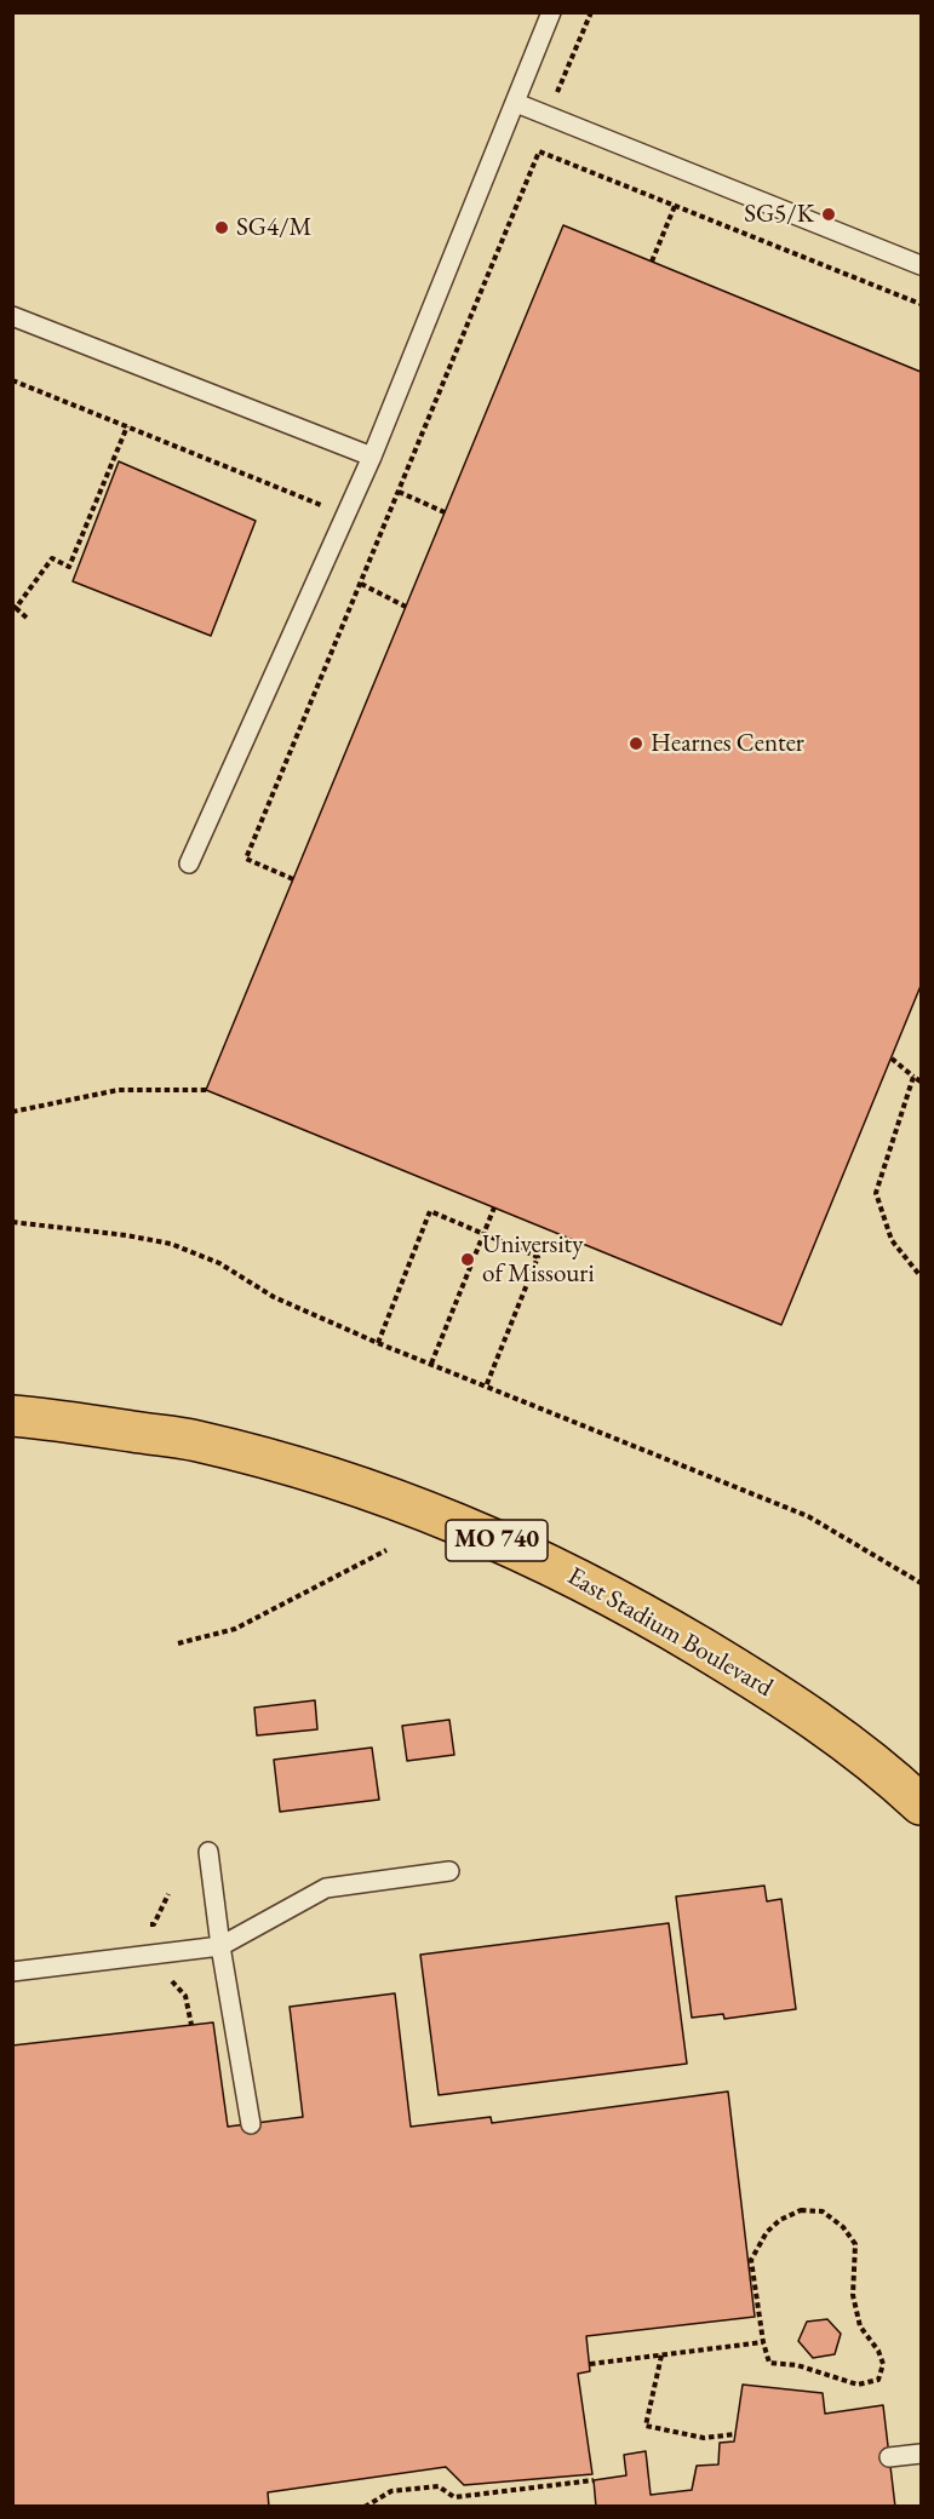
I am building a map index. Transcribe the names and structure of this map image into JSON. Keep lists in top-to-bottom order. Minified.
{"streets":{"main road":["MO 740","East Stadium Boulevard"]},"places":["SG5/K","SG4/M","Hearnes Center","University of Missouri"]}
